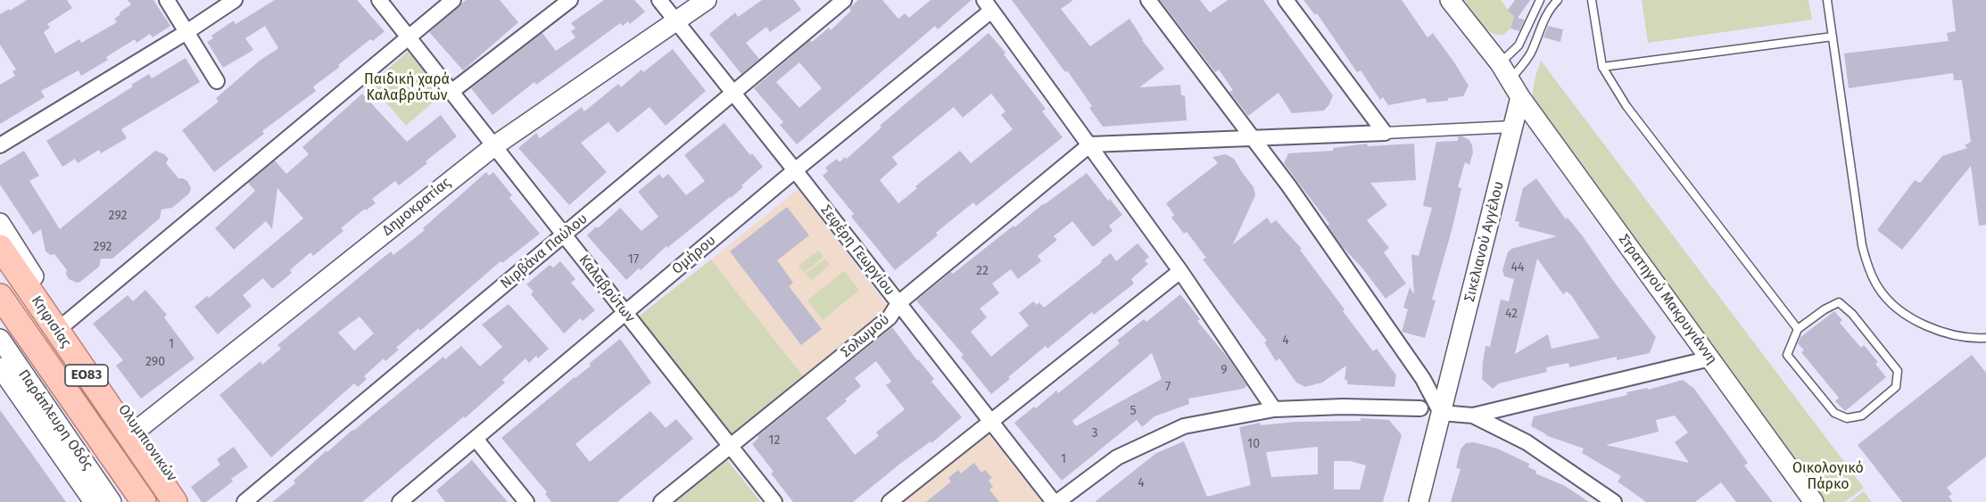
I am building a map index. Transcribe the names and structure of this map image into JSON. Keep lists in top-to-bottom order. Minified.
{"streets":{"main road":["Κηφισίας","ΕΟ83"],"street":["Δημοκρατίας","Σικελιανού Αγγέλου","Σεφέρη Γεωργίου","Νιρβάνα Παύλου","Ομήρου","Καλαβρύτων","Στρατηγού Μακρυγιάννη","Σολωμού","Παράπλευρη Οδός","Ολυμπιονικών"]},"crossings":[["Δημοκρατίας","Σεφέρη Γεωργίου"],["Δημοκρατίας","Καλαβρύτων"],["Δημοκρατίας","Ολυμπιονικών"],["Σικελιανού Αγγέλου","Στρατηγού Μακρυγιάννη"],["Σεφέρη Γεωργίου","Νιρβάνα Παύλου"],["Σεφέρη Γεωργίου","Ομήρου"],["Σεφέρη Γεωργίου","Σολωμού"],["Νιρβάνα Παύλου","Καλαβρύτων"],["Ομήρου","Καλαβρύτων"],["Καλαβρύτων","Σολωμού"]],"parks":["Παιδική χαρά Καλαβρύτων","Οικολογικό Πάρκο"],"house_numbers":["292","292","17","44","22","42","4","1","290","9","7","5","3","12","10","1","4"]}
